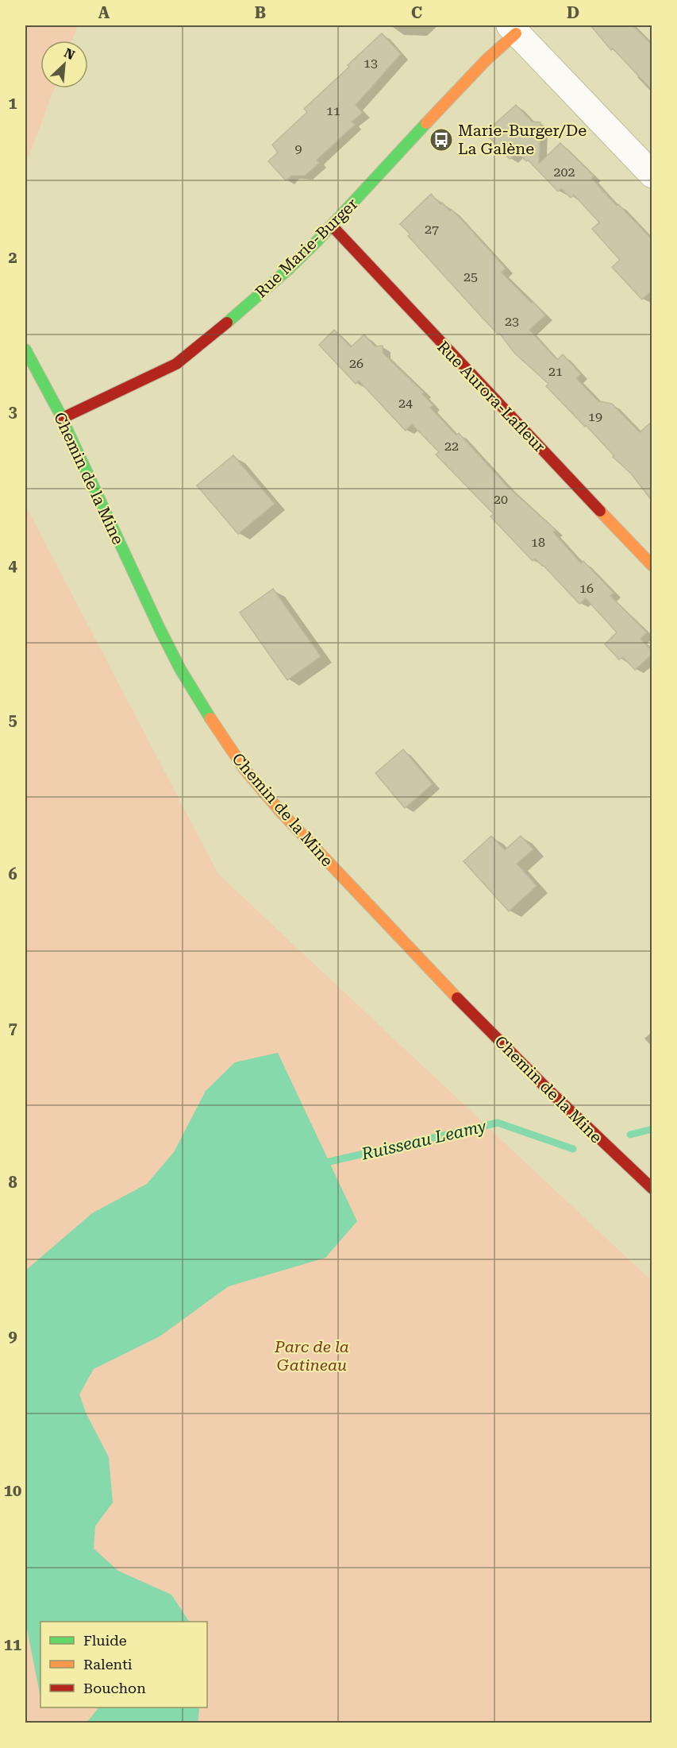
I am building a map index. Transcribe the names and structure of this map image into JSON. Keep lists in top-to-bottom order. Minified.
{"streets":{"street":["Rue Marie-Burger","Rue Aurora-Lafleur","Chemin de la Mine"]},"crossings":[["Rue Marie-Burger","Rue Aurora-Lafleur"],["Rue Marie-Burger","Chemin de la Mine"]],"water":["Ruisseau Leamy"],"parks":["Parc de la Gatineau"],"places":{"bus stop":["Marie-Burger/De La Galène"]},"house_numbers":["13","11","9","202","27","25","23","26","21","24","19","22","20","18","16"],"legend":["Fluide","Ralenti","Bouchon"],"north":"top right","grid":{"columns":["A","B","C","D"],"rows":["1","2","3","4","5","6","7","8","9","10","11"]}}
